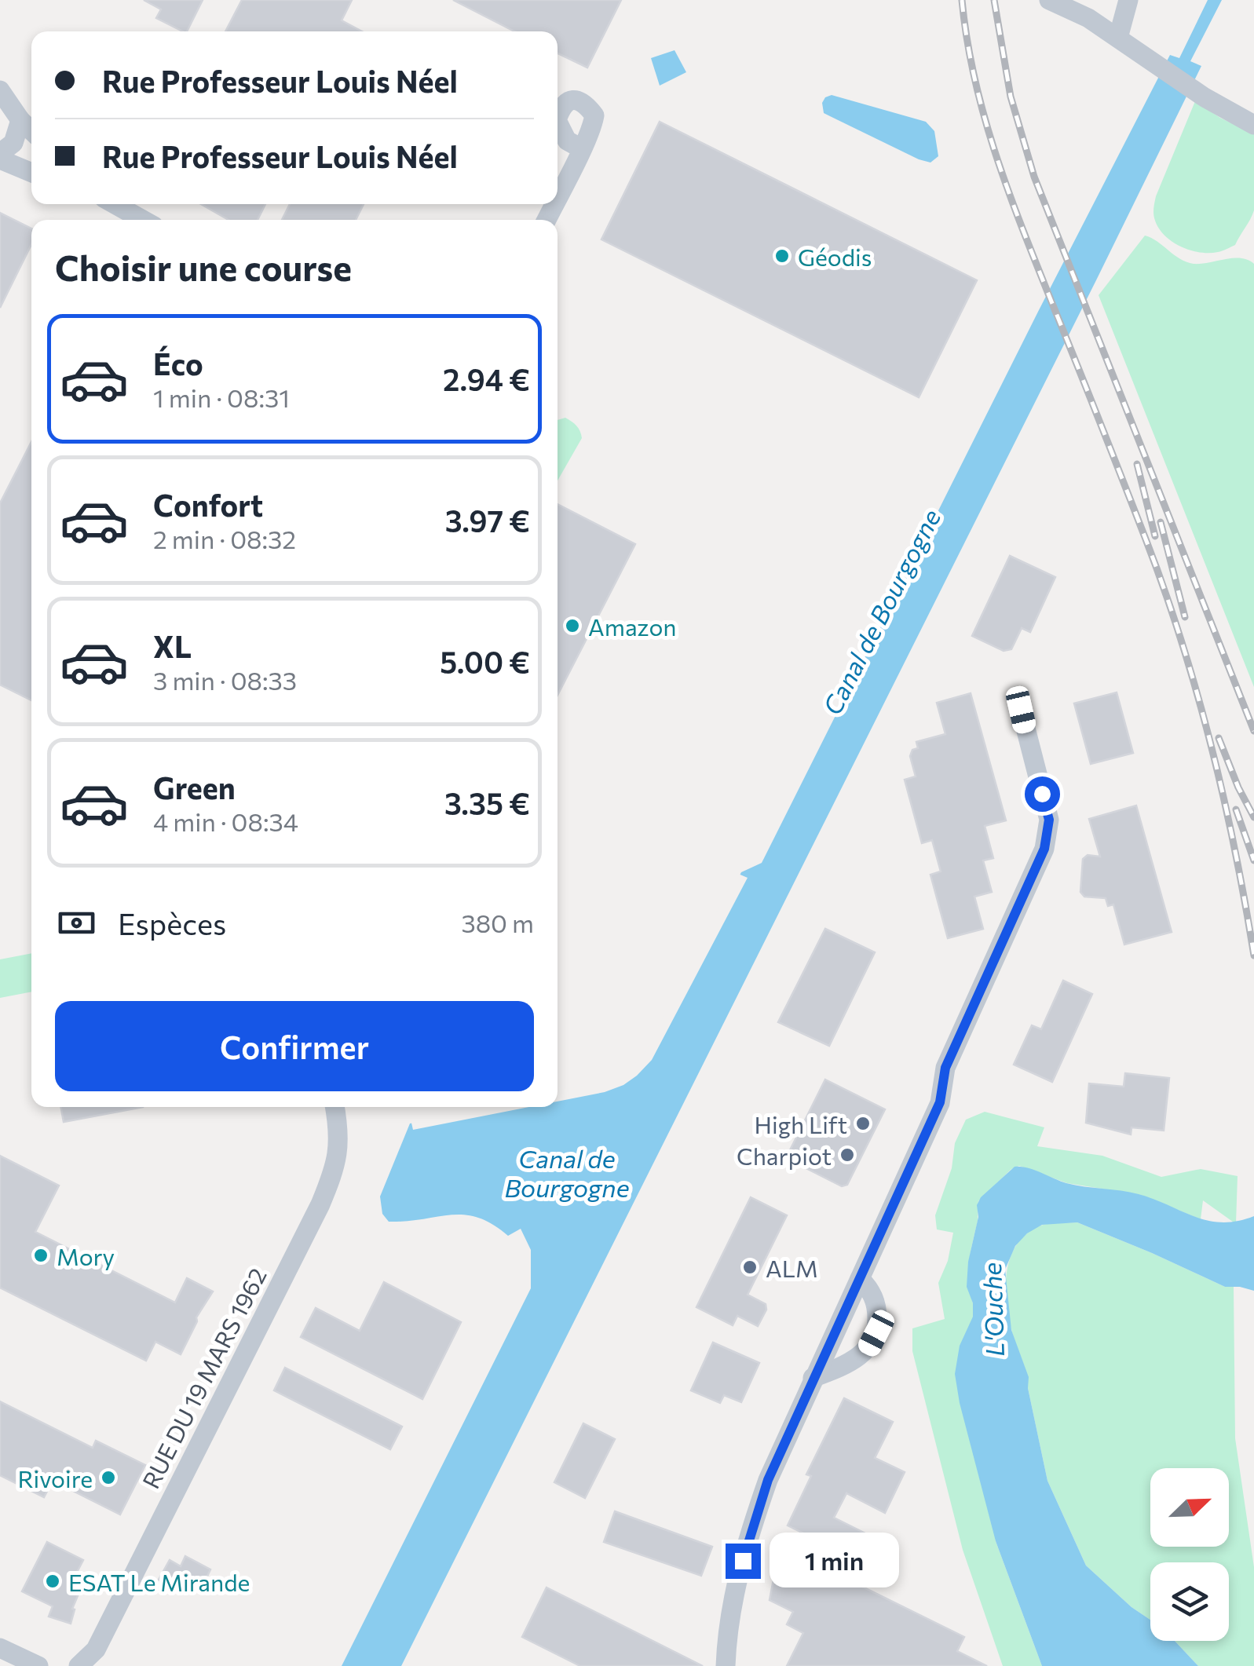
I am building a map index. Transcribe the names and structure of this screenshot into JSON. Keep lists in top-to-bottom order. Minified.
{"streets":{"street":["RUE DU 19 MARS 1962"]},"water":["Canal de Bourgogne","L'Ouche"],"places":["Géodis","Amazon","High Lift","Charpiot","Mory","ALM","Rivoire","ESAT Le Mirande"],"north":"top right","page":{"banner":["Rue Professeur Louis Néel","Rue Professeur Louis Néel"],"heading":"Choisir une course","list":[{"name":"Éco","note":"1 min · 08:31","value":"2.94 €"},{"name":"Confort","note":"2 min · 08:32","value":"3.97 €"},{"name":"XL","note":"3 min · 08:33","value":"5.00 €"},{"name":"Green","note":"4 min · 08:34","value":"3.35 €"}],"pay":["Espèces","380 m"],"buttons":"Confirmer","bubble":"1 min"}}
